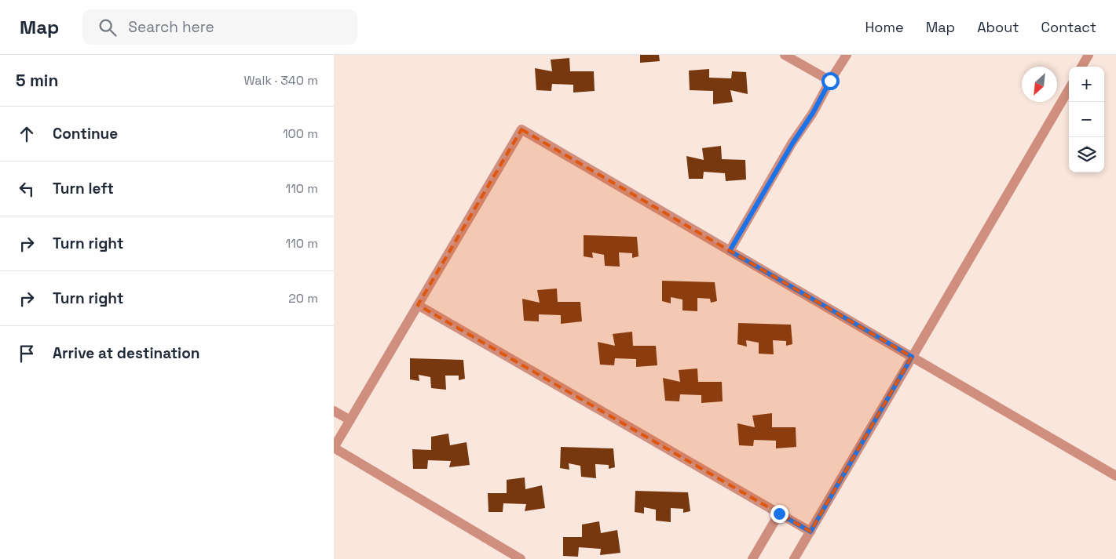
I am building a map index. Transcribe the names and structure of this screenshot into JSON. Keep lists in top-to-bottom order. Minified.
{"north":"bottom left","page":{"header":"Map","search":"Search here","nav":["Home","Map","About","Contact"],"heading":["5 min","Walk · 340 m"],"map_buttons":["+","−"],"list":[["Continue","100 m"],["Turn left","110 m"],["Turn right","110 m"],["Turn right","20 m"],"Arrive at destination"]}}
